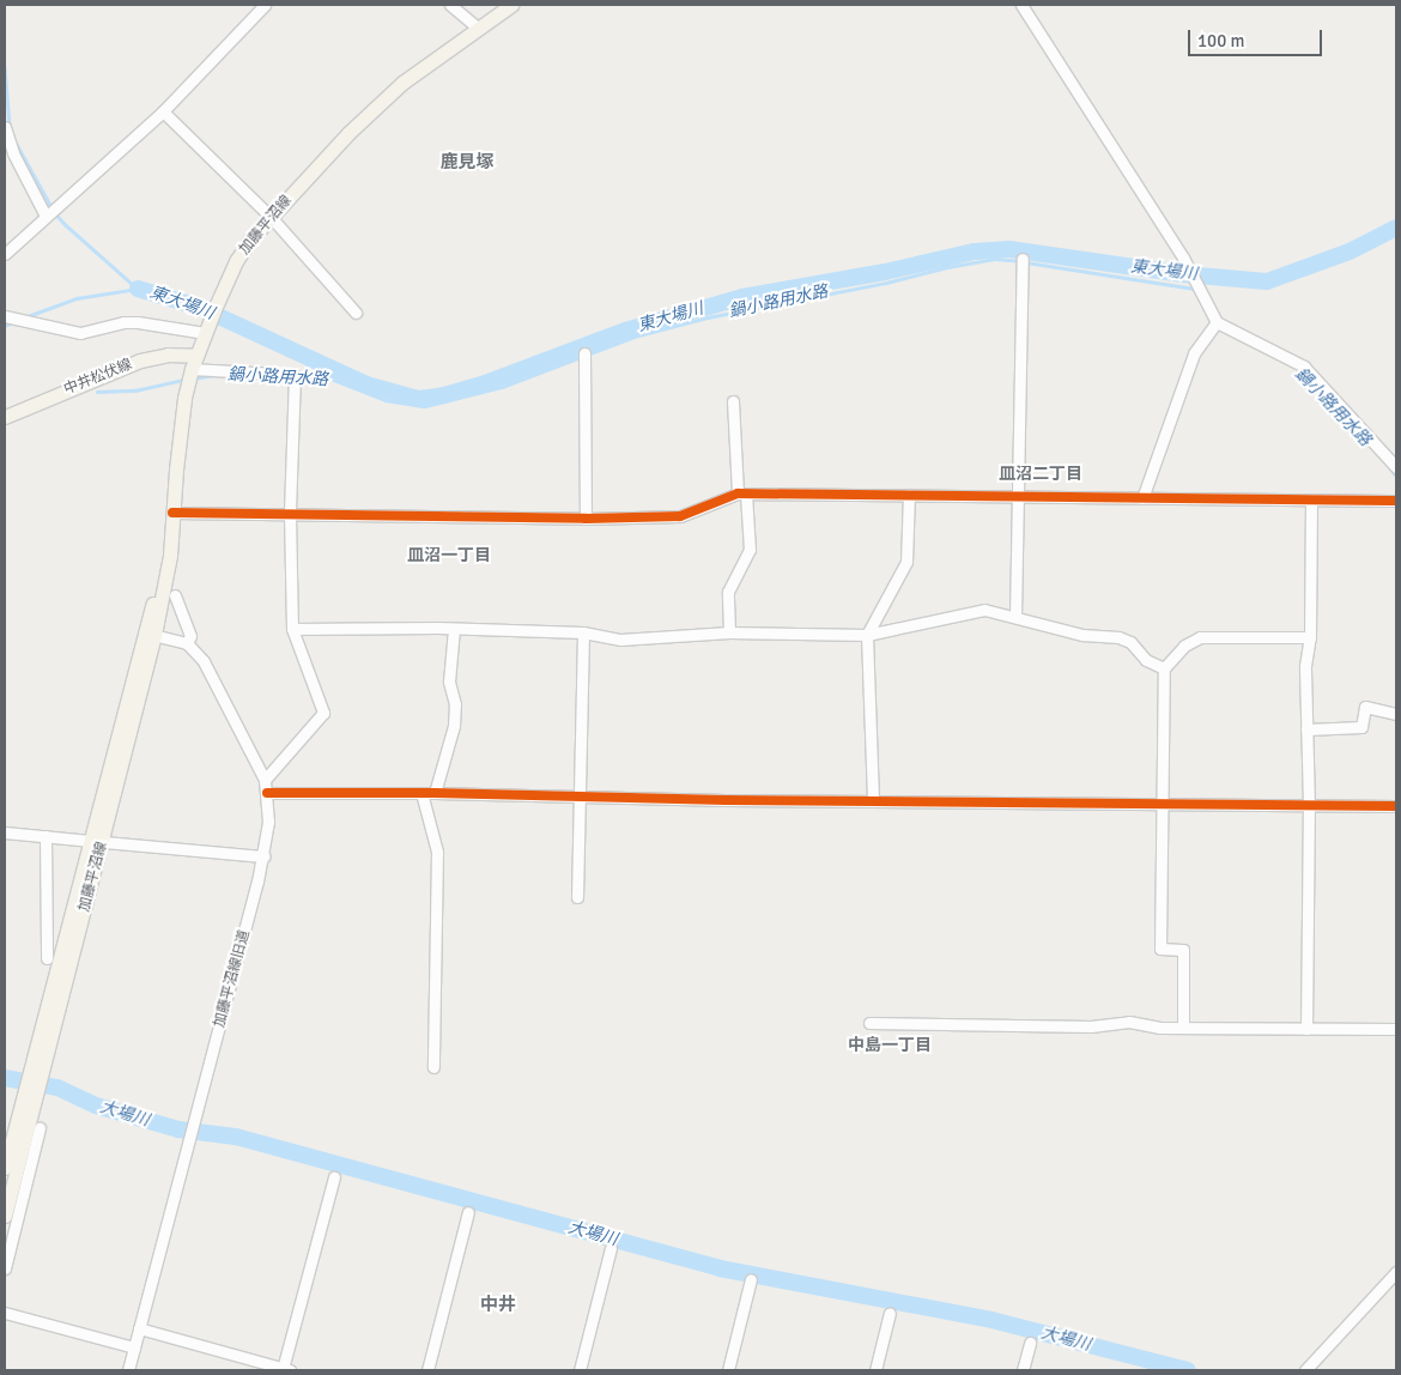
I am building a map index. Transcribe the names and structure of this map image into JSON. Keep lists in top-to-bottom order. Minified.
{"streets":{"main road":["加藤平沼線","中井松伏線"],"street":["加藤平沼線旧道"]},"crossings":[["加藤平沼線","中井松伏線"]],"districts":["鹿見塚","皿沼二丁目","皿沼一丁目","中島一丁目","中井"],"water":["東大場川","鍋小路用水路","大場川"],"scale_bar":"100 m"}
